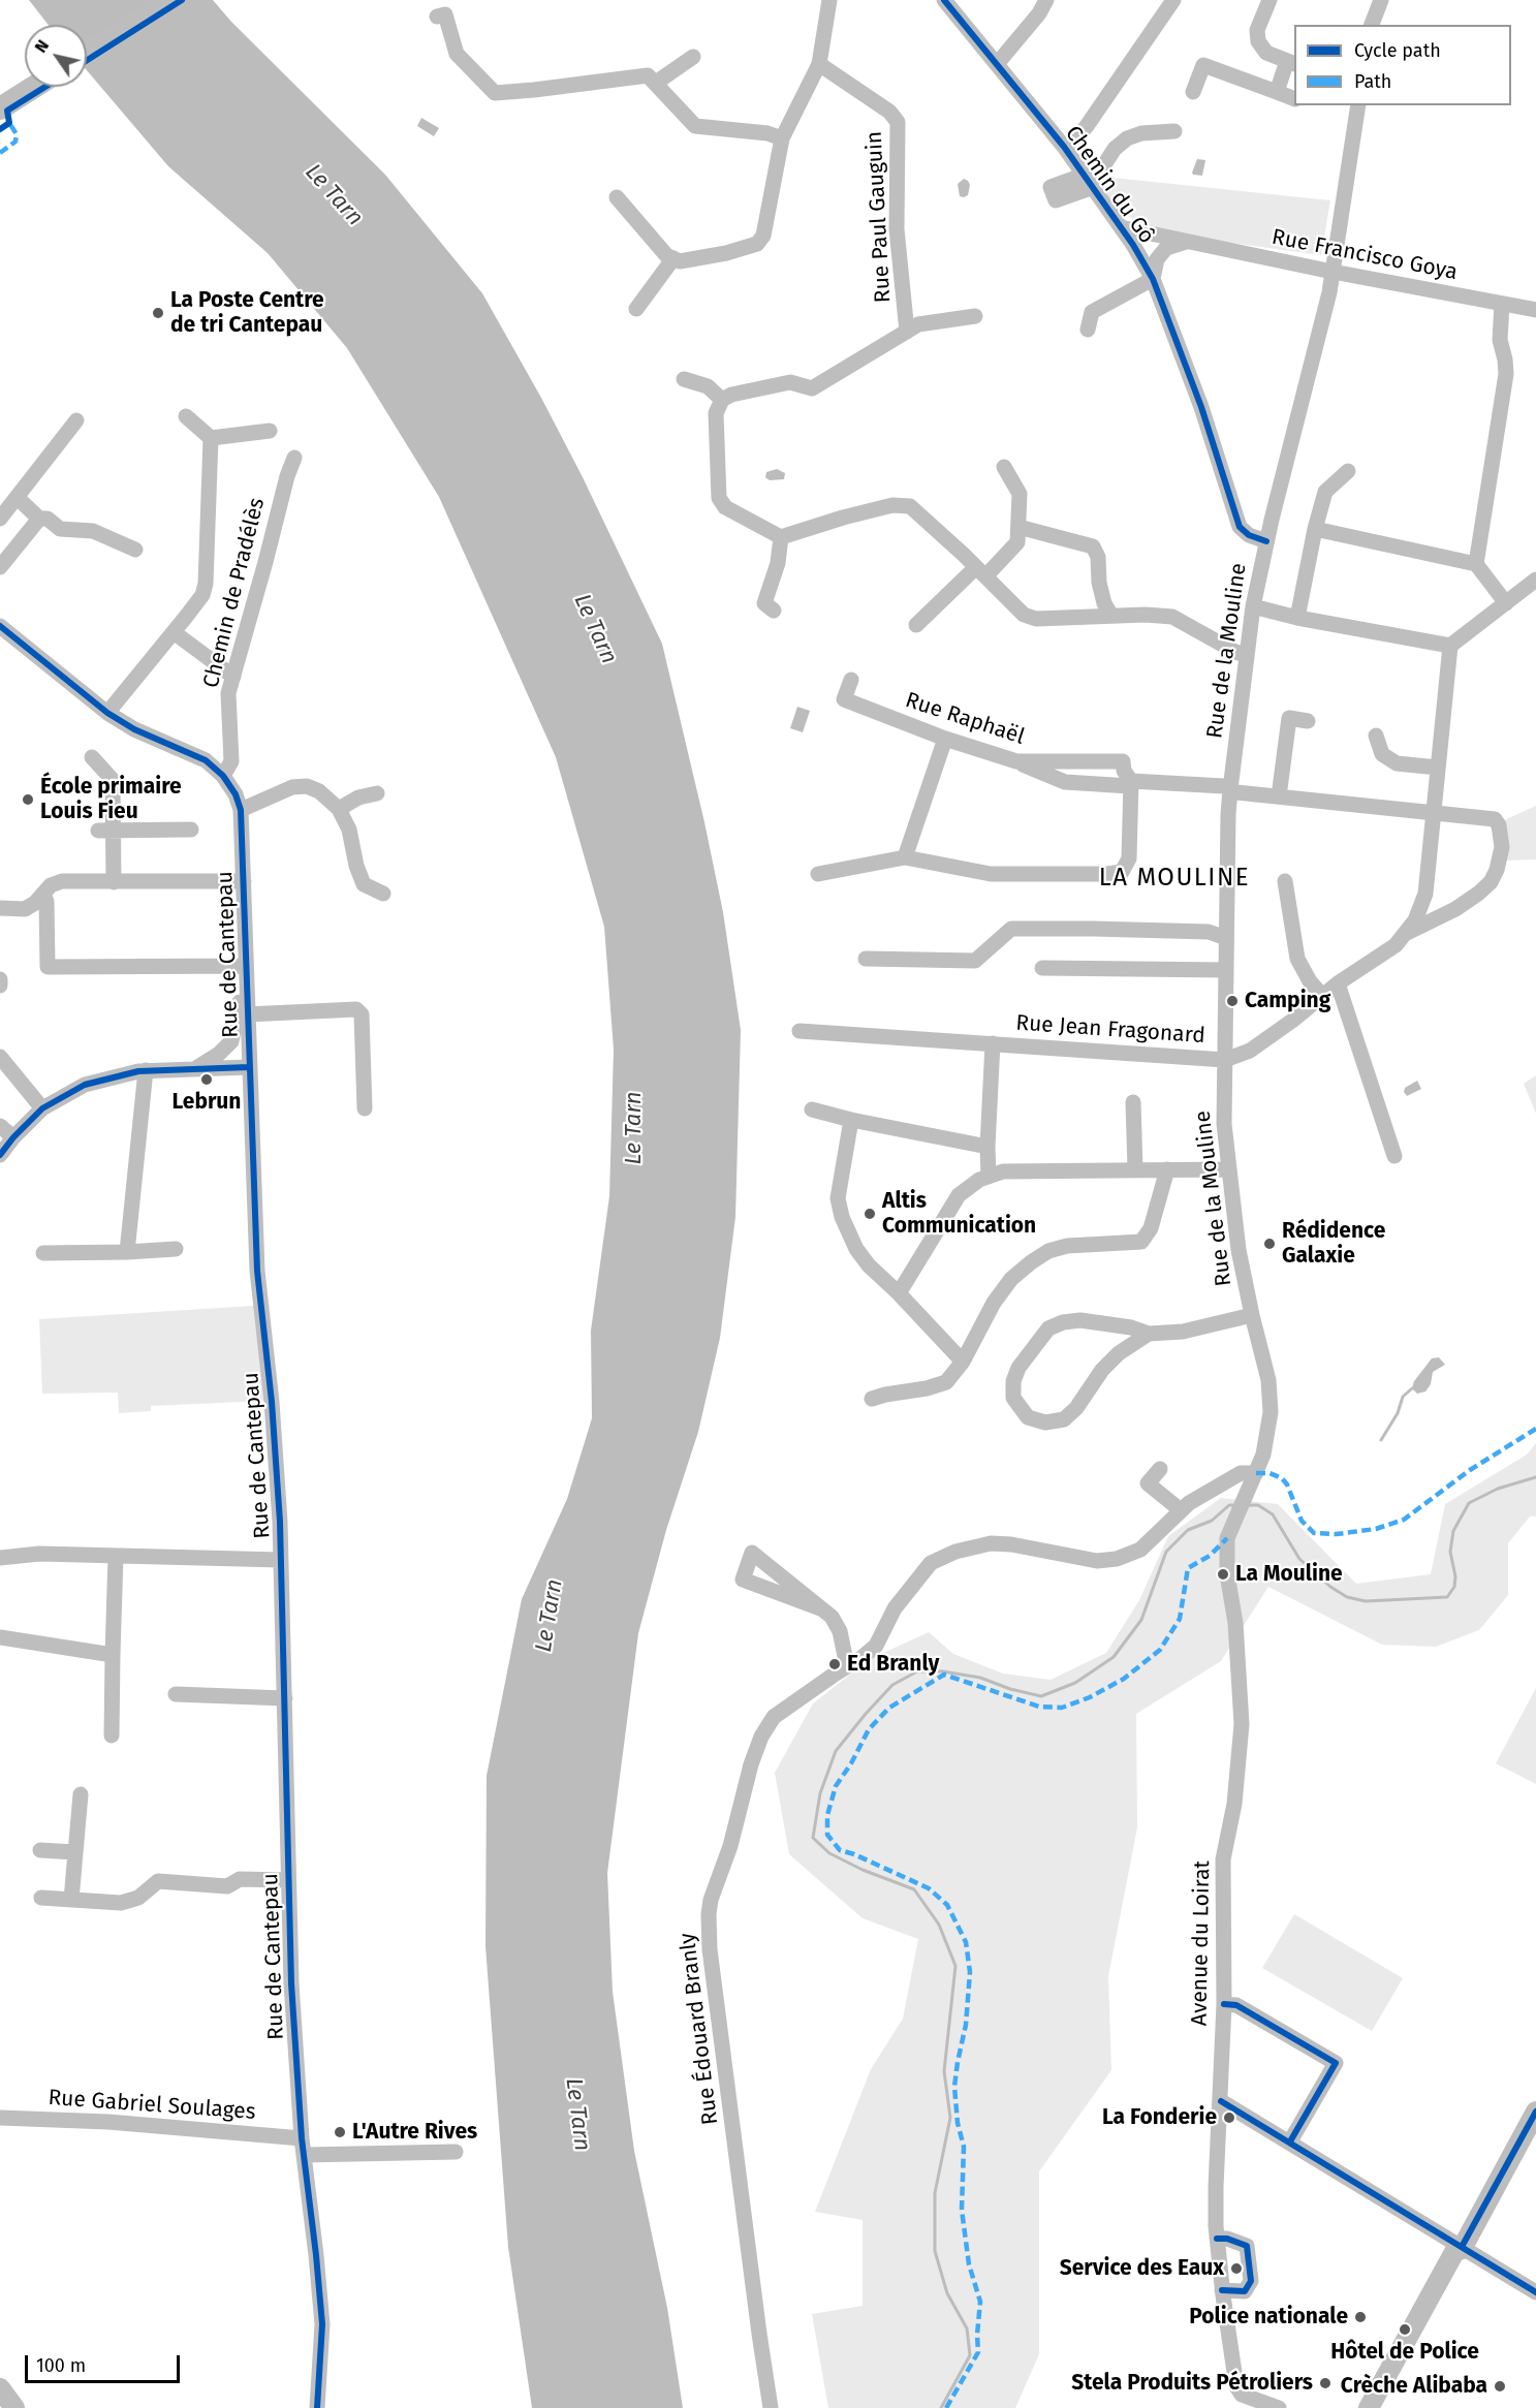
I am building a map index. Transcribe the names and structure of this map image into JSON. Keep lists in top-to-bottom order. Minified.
{"streets":{"street":["Chemin du Gô","Rue Paul Gauguin","Rue Francisco Goya","Chemin de Pradélès","Rue de la Mouline","Rue Raphaël","Rue de Cantepau","Rue Jean Fragonard","Avenue du Loirat","Rue Édouard Branly","Rue Gabriel Soulages"]},"crossings":[["Chemin du Gô","Rue Francisco Goya"],["Chemin du Gô","Rue de la Mouline"],["Rue Francisco Goya","Rue de la Mouline"],["Chemin de Pradélès","Rue de Cantepau"],["Rue de la Mouline","Rue Jean Fragonard"],["Rue de la Mouline","Avenue du Loirat"],["Rue de la Mouline","Rue Édouard Branly"],["Rue de Cantepau","Rue Gabriel Soulages"]],"districts":["LA MOULINE"],"water":["Le Tarn"],"places":["La Poste Centre de tri Cantepau","École primaire Louis Fieu","Camping","Lebrun","Altis Communication","Rédidence Galaxie","La Mouline","Ed Branly","La Fonderie","L'Autre Rives","Service des Eaux","Police nationale","Hôtel de Police","Stela Produits Pétroliers","Crèche Alibaba"],"legend":["Cycle path","Path"],"scale_bar":"100 m","north":"top left"}
